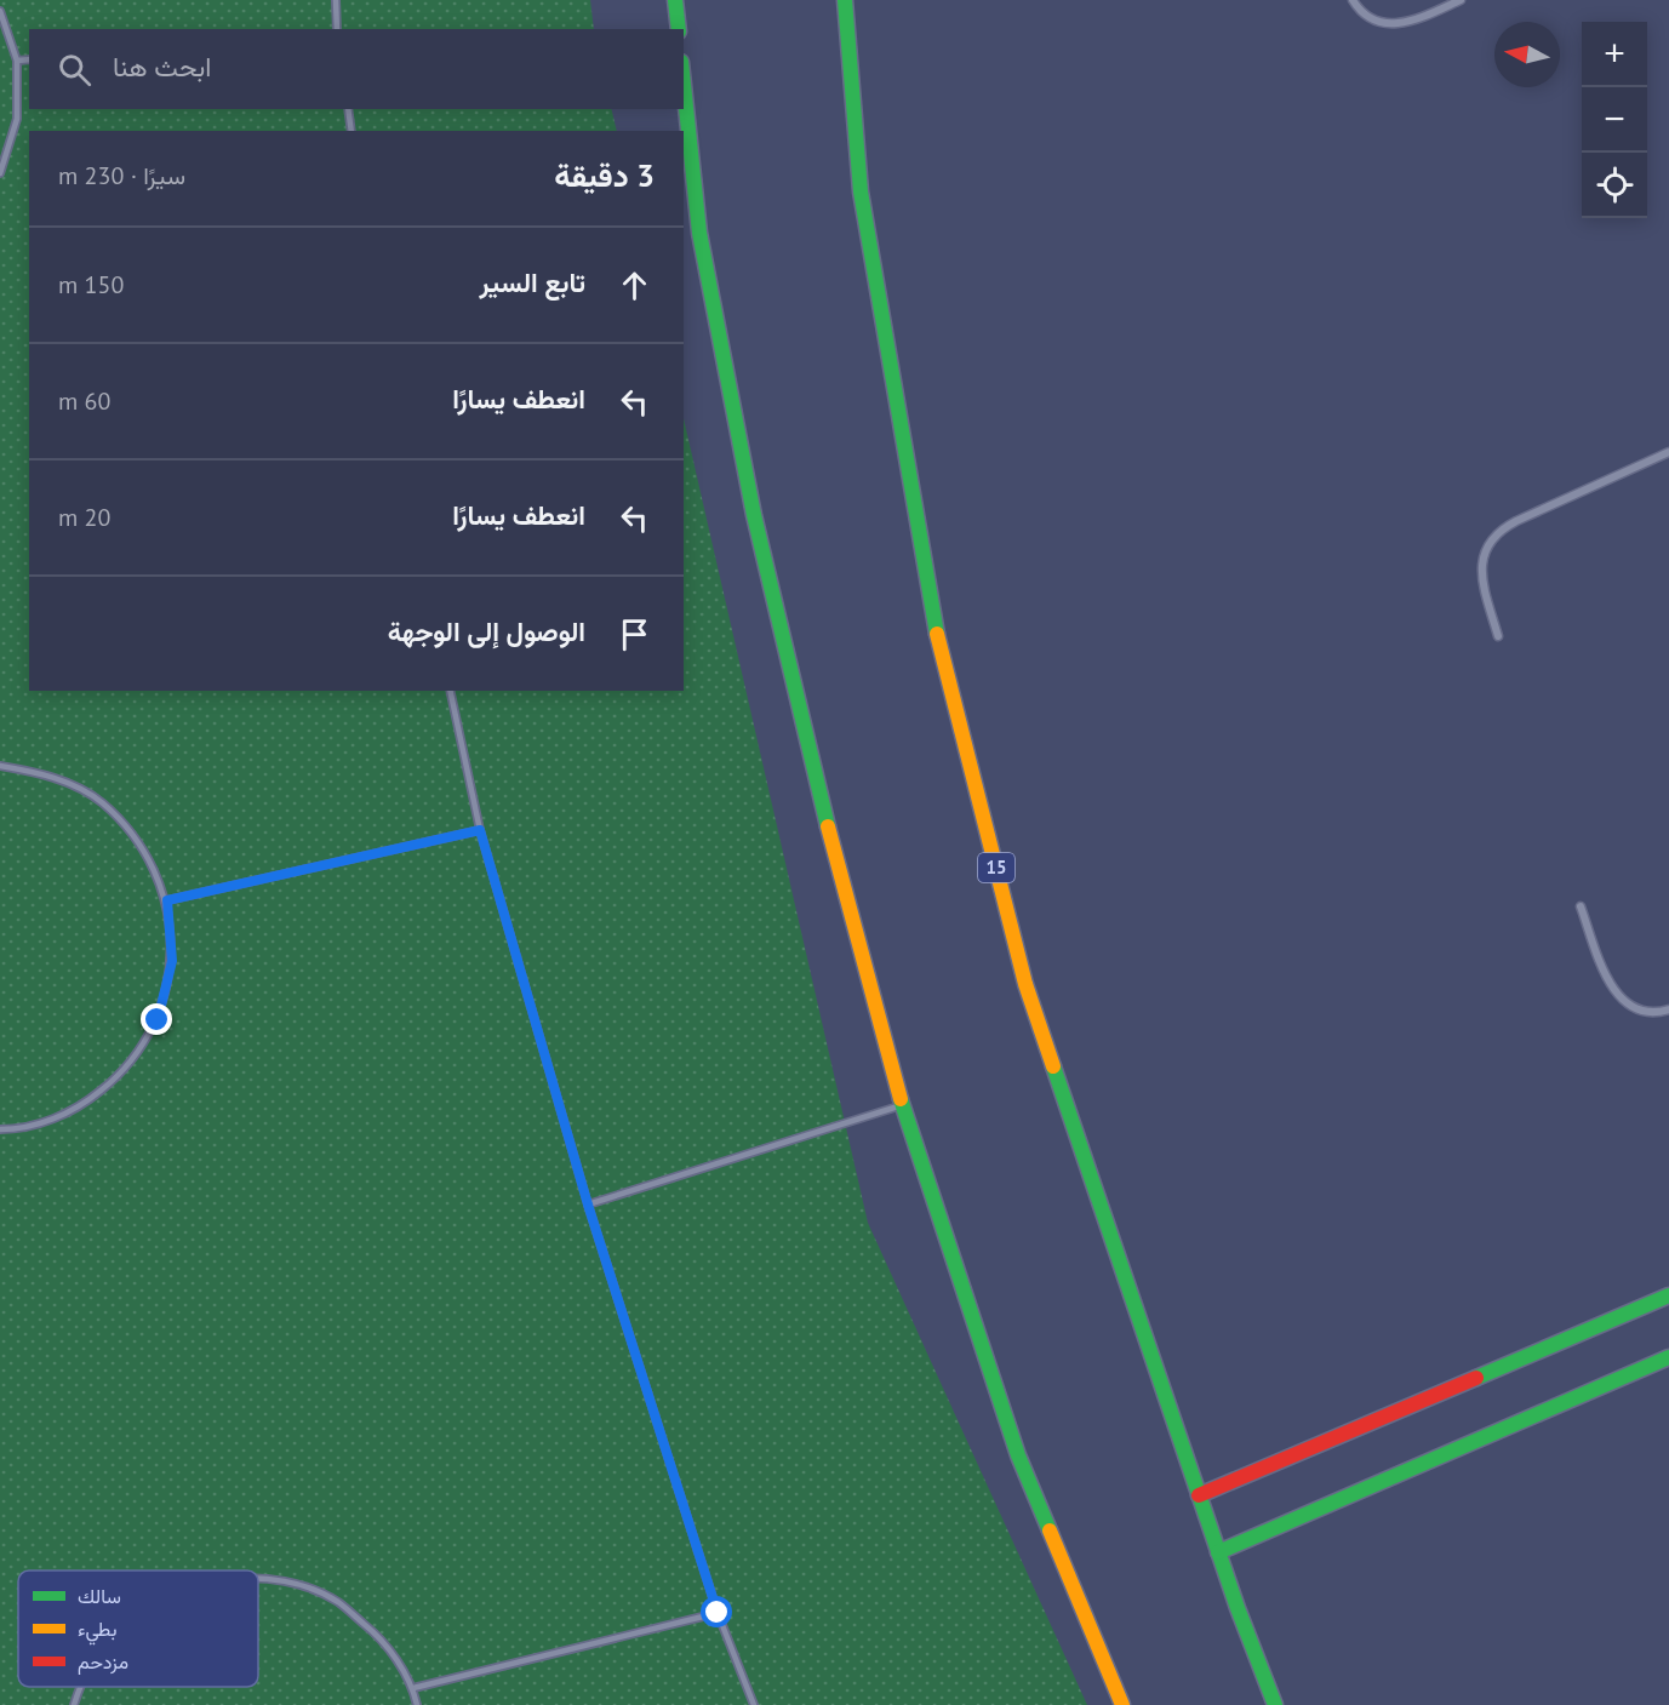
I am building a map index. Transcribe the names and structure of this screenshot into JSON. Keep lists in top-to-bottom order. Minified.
{"streets":{"main road":["15"]},"legend":["سالك","بطيء","مزدحم"],"north":"left","page":{"map_buttons":["+","−"],"search":"ابحث هنا","heading":["3 دقيقة","سيرًا · 230 m"],"list":[["تابع السير","150 m"],["انعطف يسارًا","60 m"],["انعطف يسارًا","20 m"],"الوصول إلى الوجهة"]}}
